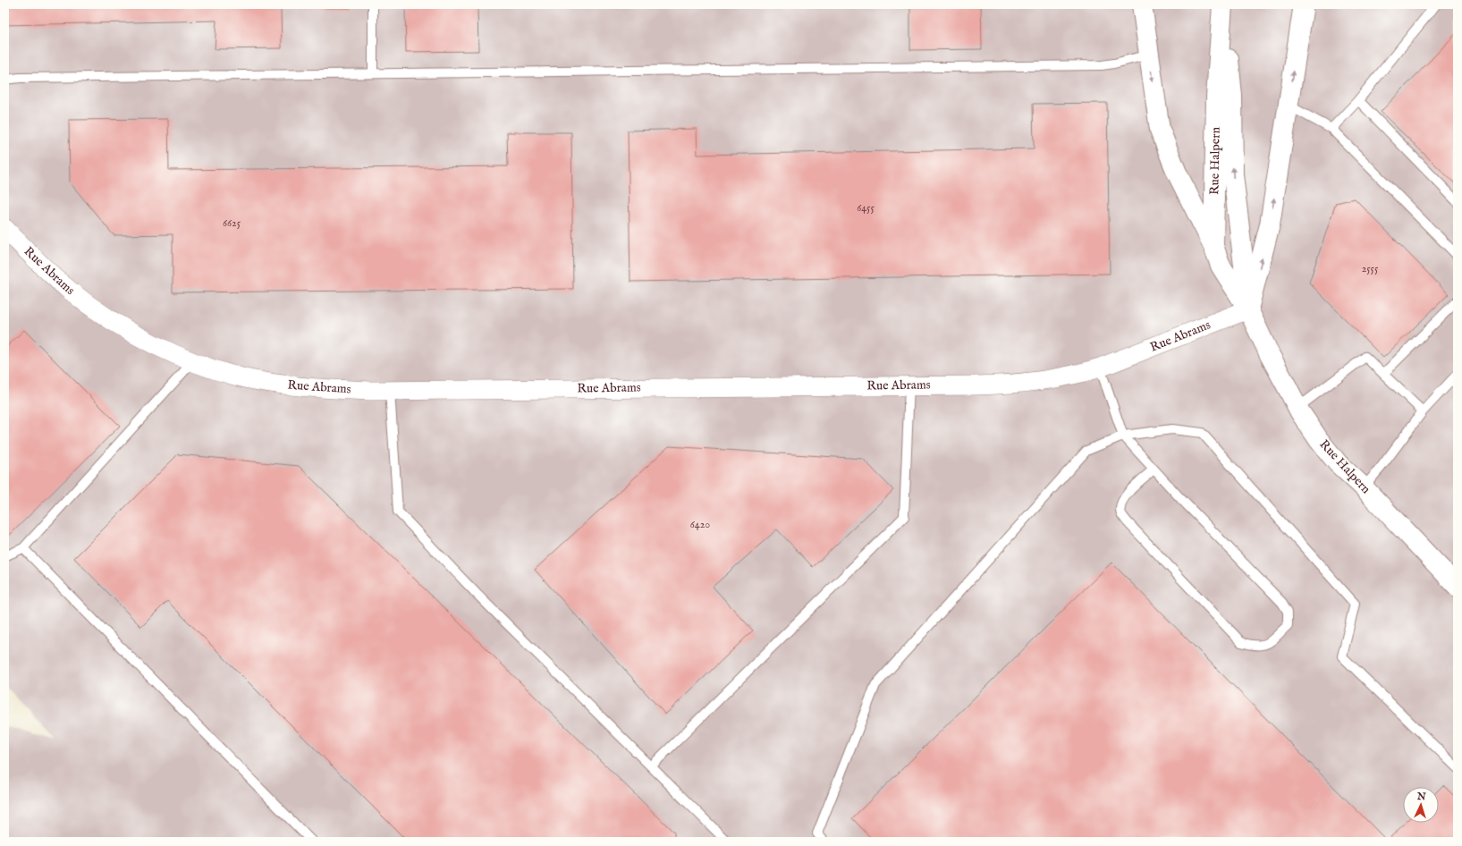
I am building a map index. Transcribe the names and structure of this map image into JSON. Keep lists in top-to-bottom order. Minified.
{"streets":{"street":["Rue Halpern","Rue Abrams"]},"crossings":[["Rue Halpern","Rue Abrams"]],"house_numbers":["6455","6625","2555","6420"],"north":"top"}
